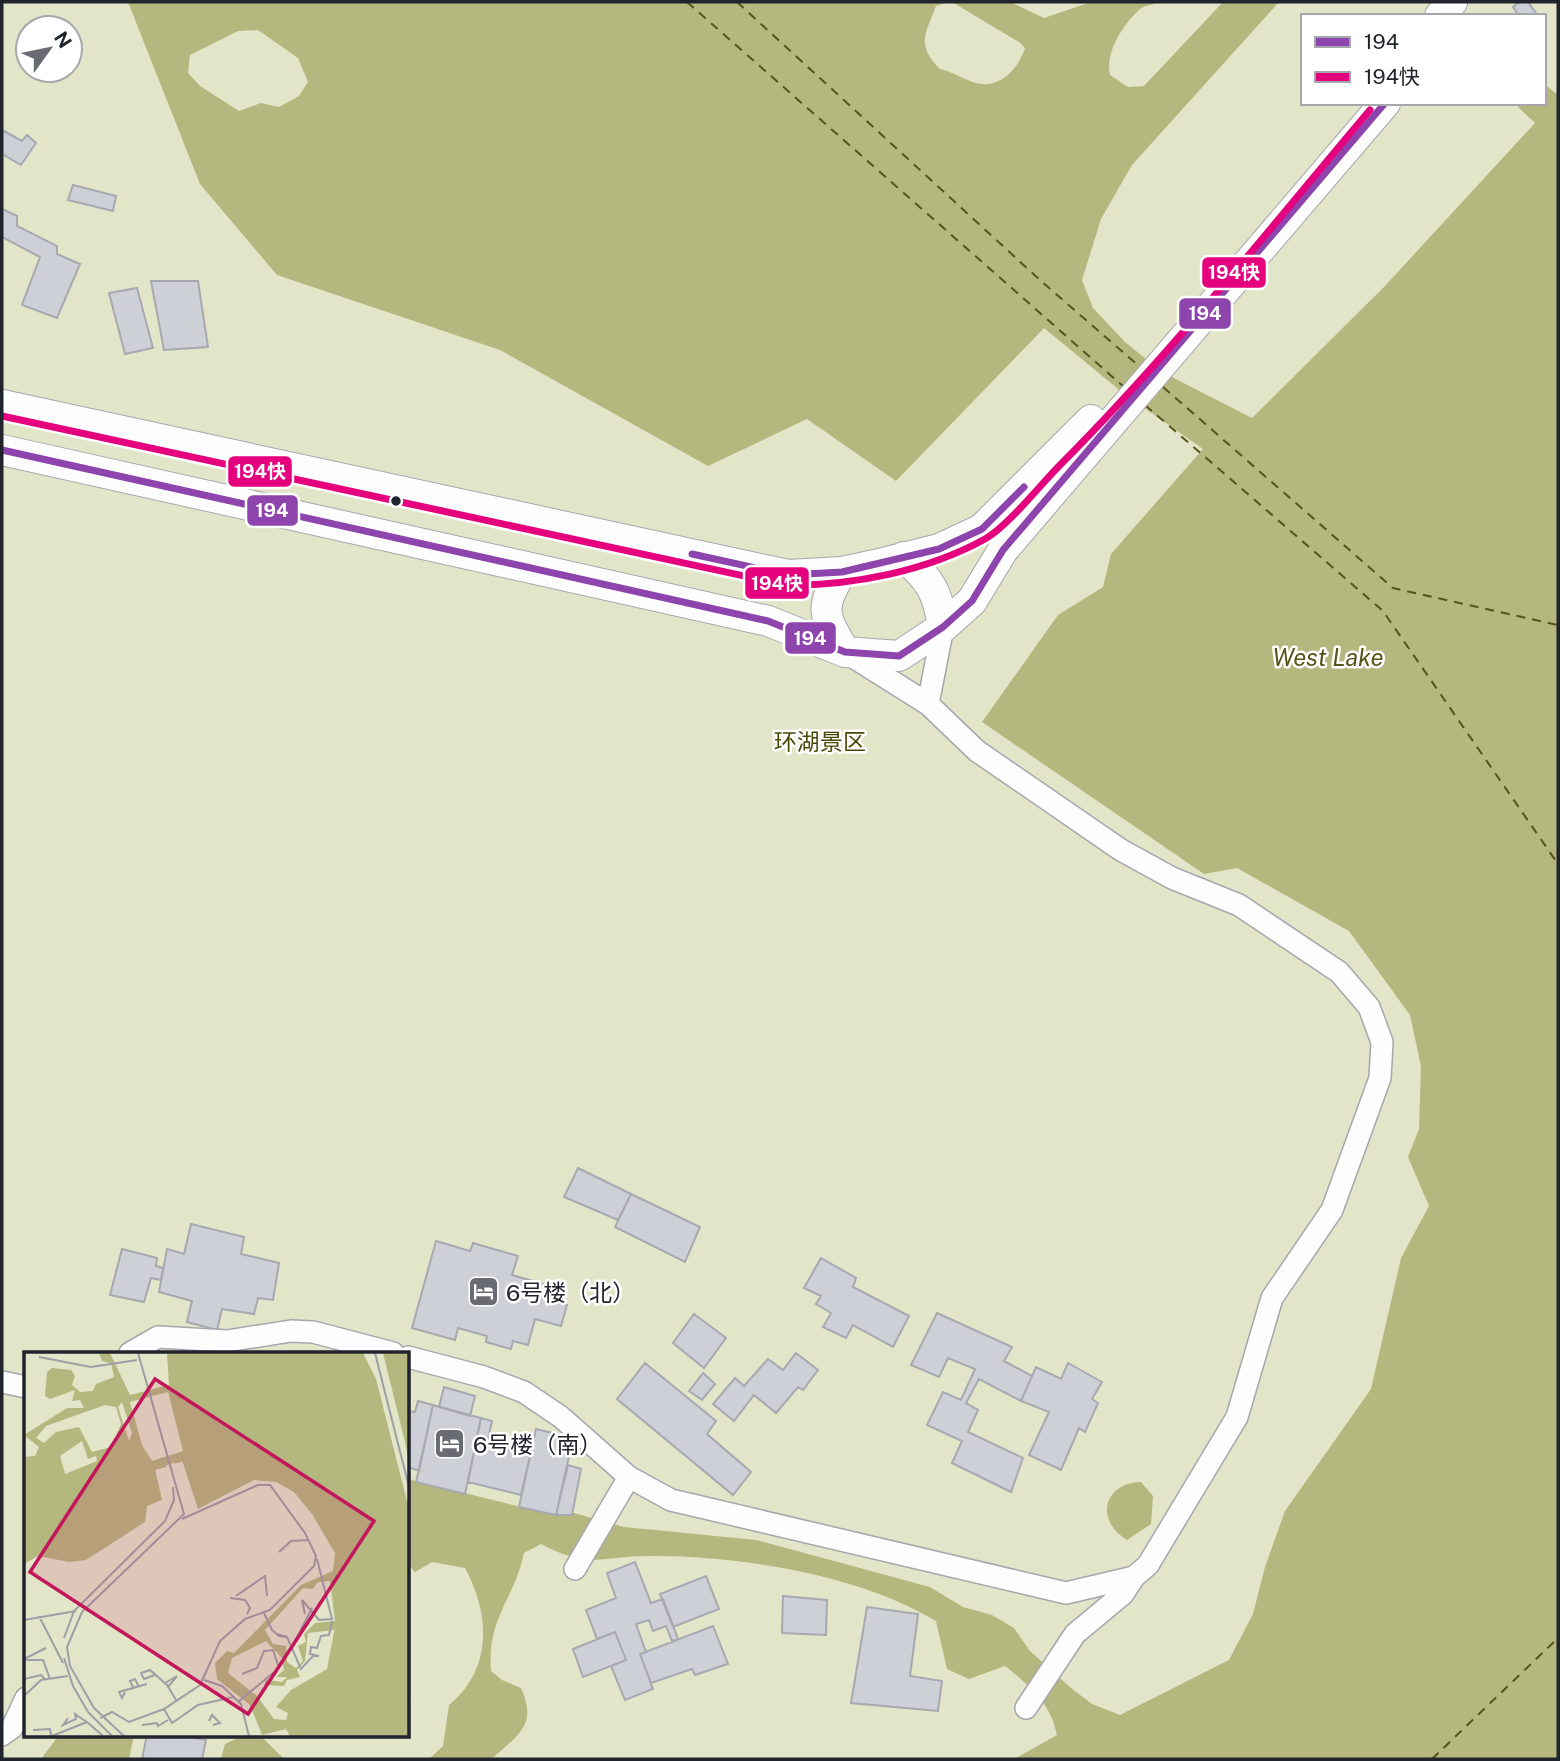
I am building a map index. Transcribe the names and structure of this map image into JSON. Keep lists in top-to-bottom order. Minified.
{"water":["West Lake"],"parks":["环湖景区"],"places":{"hotel":["6号楼（北）","6号楼（南）"]},"lines":["transit line 194","transit line 194快"],"legend":["194","194快"],"north":"top right"}
